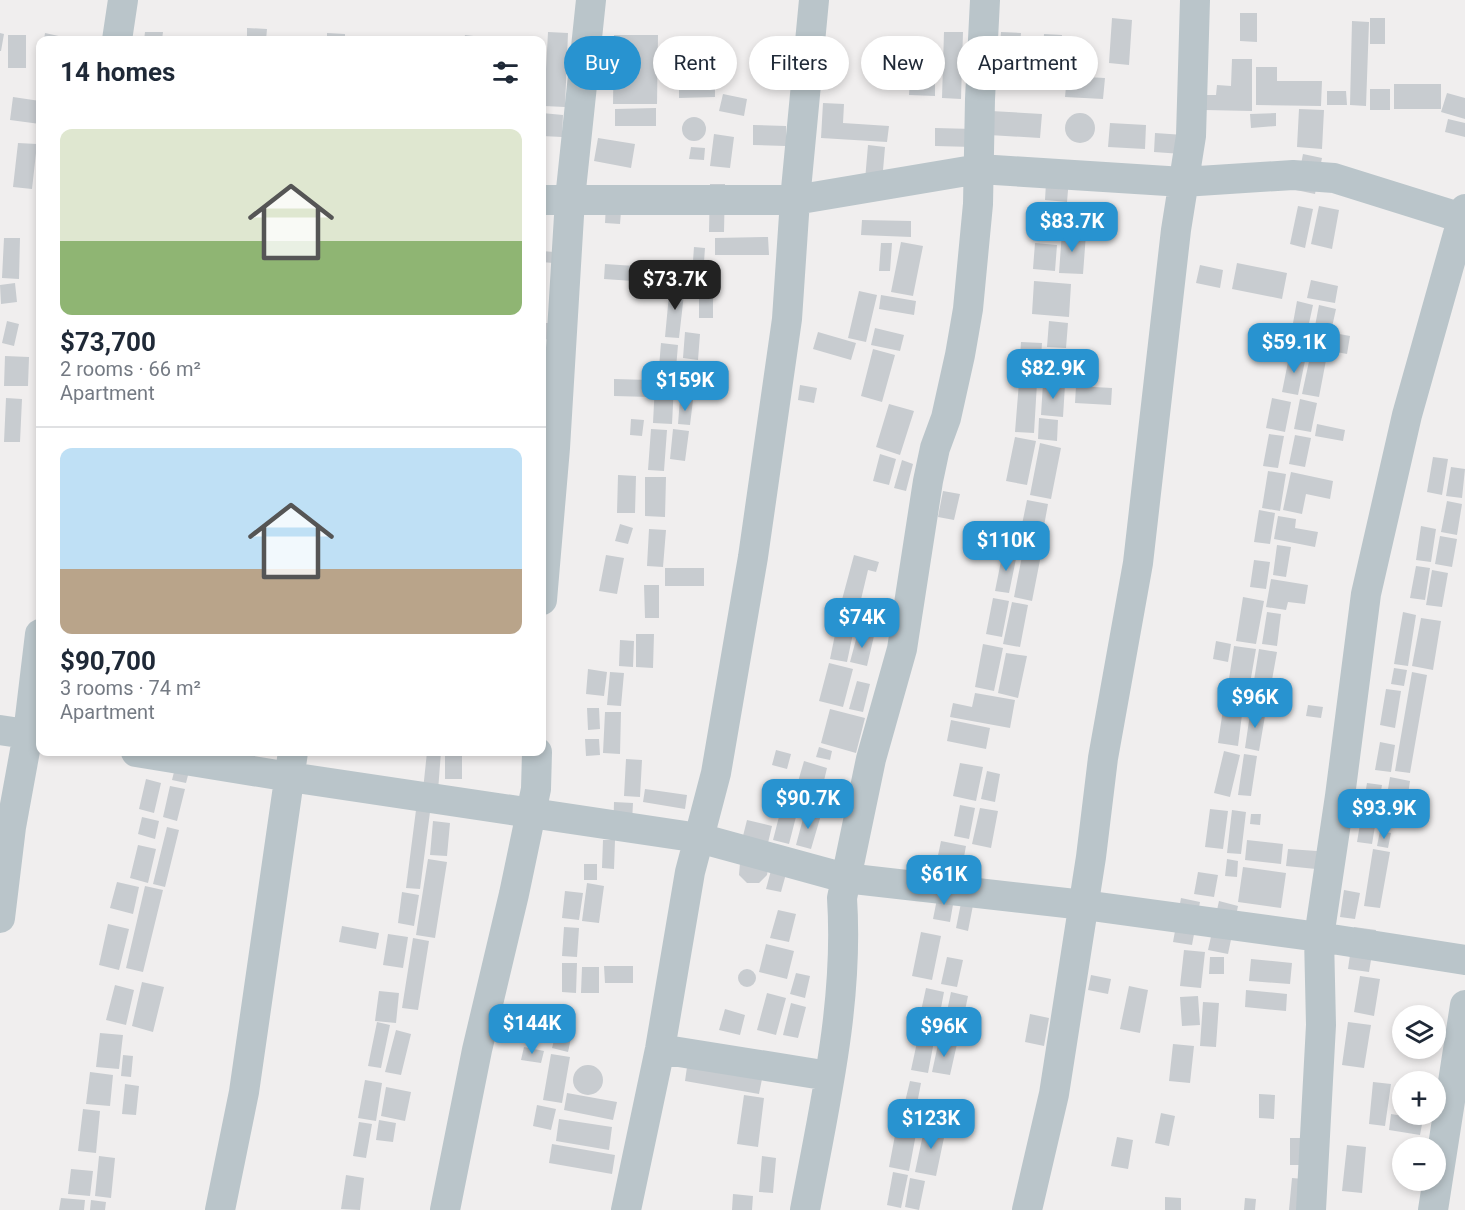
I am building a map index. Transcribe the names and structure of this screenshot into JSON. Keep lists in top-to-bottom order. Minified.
{"page":{"chip":["Buy","Rent","Filters","New","Apartment"],"heading":"14 homes","list":[{"name":"$73,700","note":"2 rooms · 66 m² · Apartment"},{"name":"$90,700","note":"3 rooms · 74 m² · Apartment"}],"price":["$83.7K","$73.7K","$59.1K","$82.9K","$159K","$110K","$74K","$96K","$90.7K","$93.9K","$61K","$144K","$96K","$123K"],"map_buttons":["+","−"]}}
